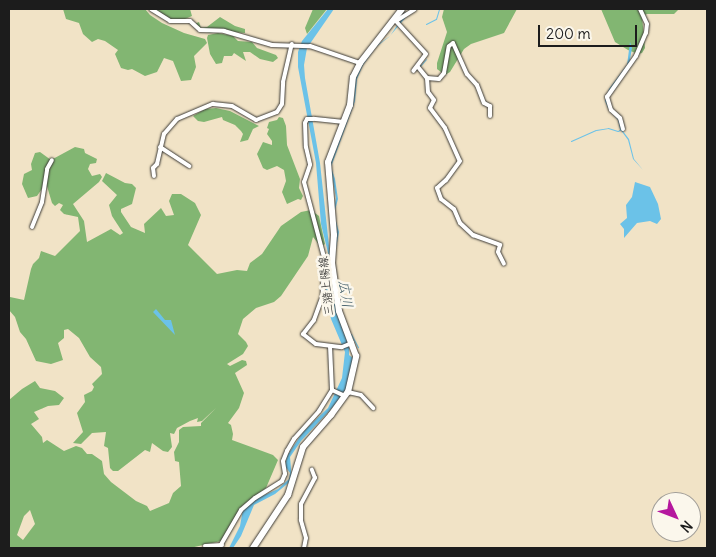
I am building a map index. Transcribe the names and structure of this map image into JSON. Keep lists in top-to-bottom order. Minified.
{"streets":{"main road":["三潴上陽線"]},"water":["広川"],"scale_bar":"200 m","north":"bottom right"}
